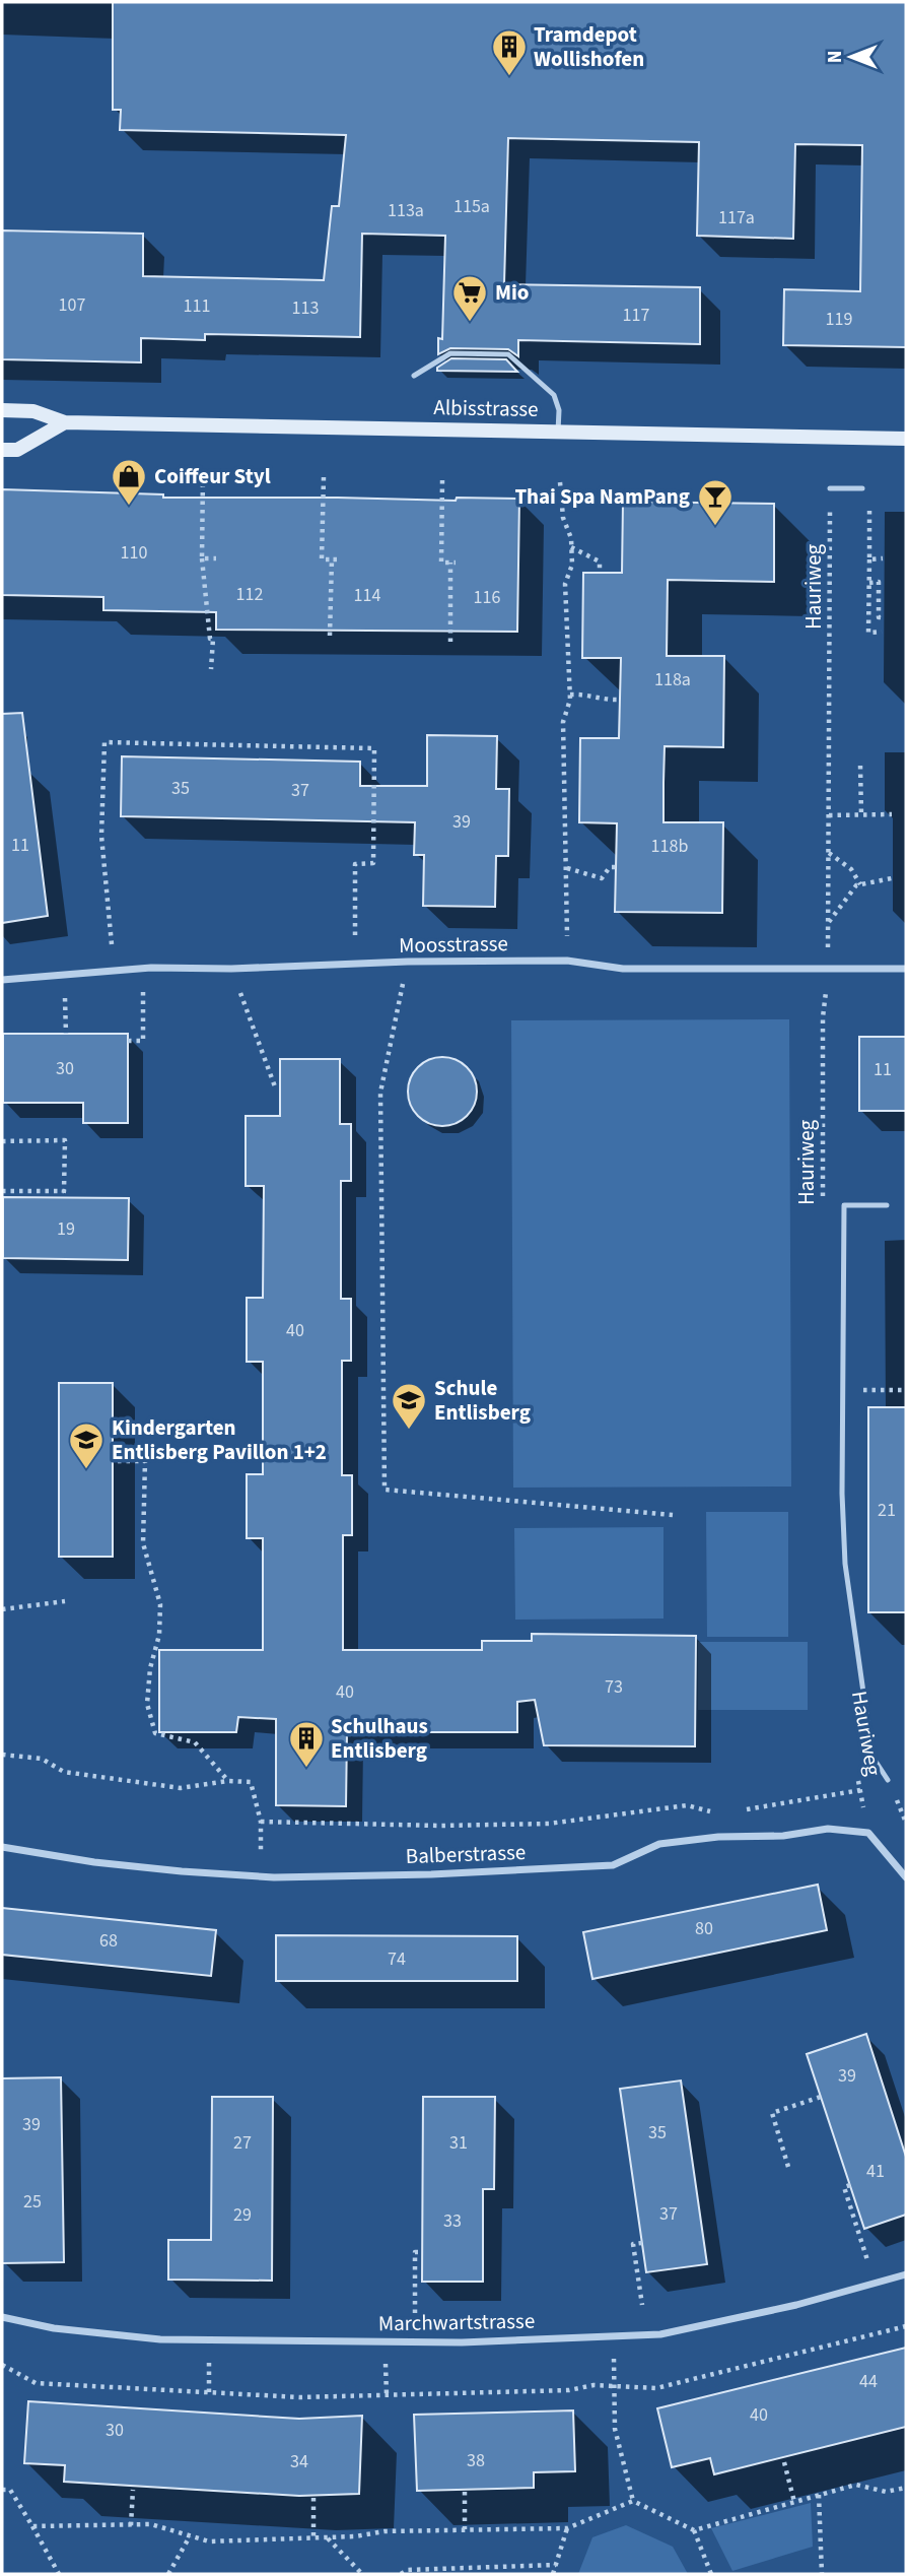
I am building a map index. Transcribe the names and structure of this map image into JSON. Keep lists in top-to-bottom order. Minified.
{"streets":{"main road":["Albisstrasse"],"street":["Moosstrasse","Balberstrasse","Marchwartstrasse"],"path":["Hauriweg"]},"crossings":[["Hauriweg","Moosstrasse"],["Hauriweg","Balberstrasse"]],"places":{"building":["Tramdepot Wollishofen","Schulhaus Entlisberg"],"supermarket":["Mio"],"shop":["Coiffeur Styl"],"bar":["Thai Spa NamPang"],"school or university":["Schule Entlisberg","Kindergarten Entlisberg Pavillon 1+2"]},"house_numbers":["115a","113a","117a","107","111","113","117","119","110","112","114","116","118a","35","37","39","11","118b","30","11","19","40","21","73","40","80","68","74","39","39","35","27","31","41","25","37","29","33","44","40","30","38","34"],"north":"left"}
